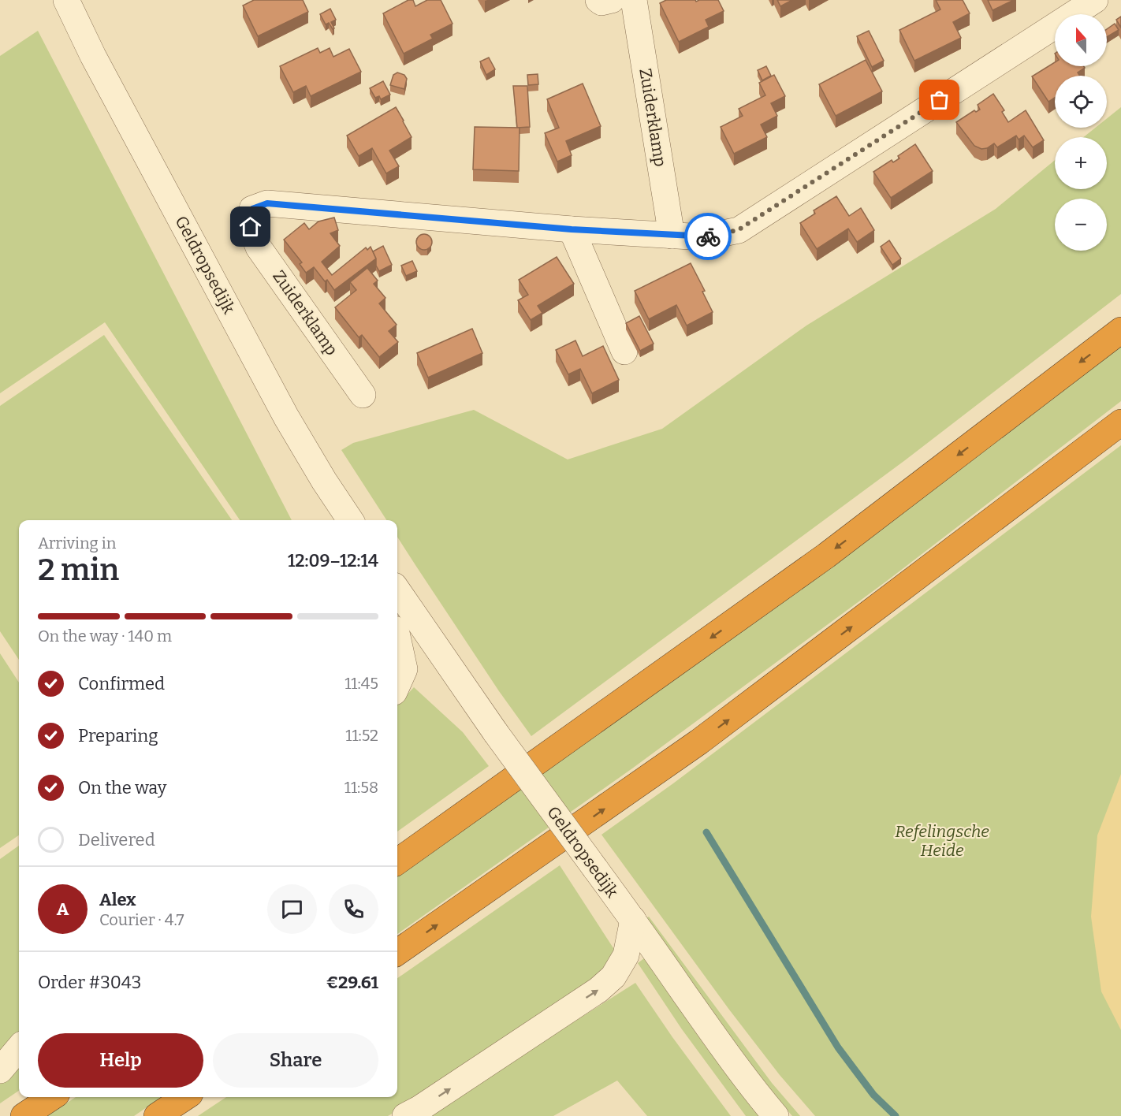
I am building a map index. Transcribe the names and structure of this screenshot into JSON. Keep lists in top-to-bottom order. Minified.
{"streets":{"street":["Zuiderklamp","Geldropsedijk"]},"parks":["Refelingsche Heide"],"north":"top","page":{"map_buttons":["+","−"],"heading":["2 min","Arriving in","12:09–12:14"],"panel":["Alex","Courier · 4.7","Order #3043","€29.61"],"bar":"On the way · 140 m","list":[["Confirmed","11:45"],["Preparing","11:52"],["On the way","11:58"],"Delivered"],"round":"A","buttons":["Help","Share"]}}
